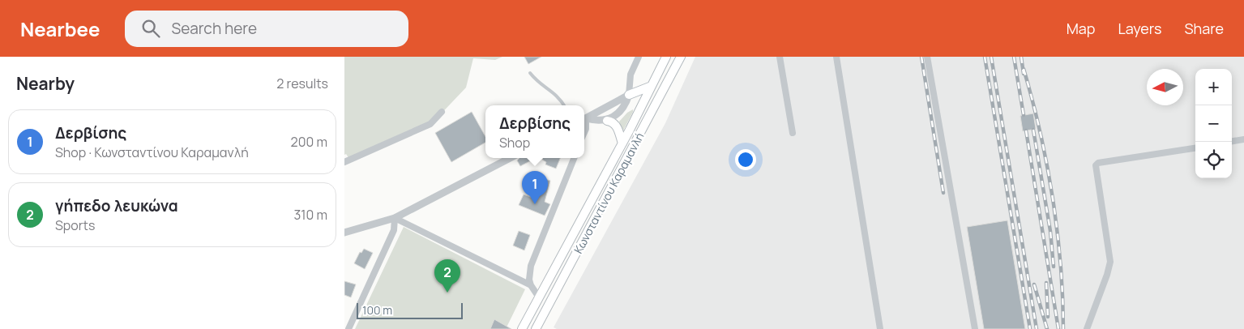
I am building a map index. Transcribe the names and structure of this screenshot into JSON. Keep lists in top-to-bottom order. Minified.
{"streets":{"main road":["Κωνσταντίνου Καραμανλή"]},"scale_bar":"100 m","north":"left","page":{"header":"Nearbee","search":"Search here","nav":["Map","Layers","Share"],"heading":["Nearby","2 results"],"map_buttons":["+","−"],"popup":["Δερβίσης","Shop"],"list":[{"mark":"1","name":"Δερβίσης","note":"Shop · Κωνσταντίνου Καραμανλή","value":"200 m"},{"mark":"2","name":"γήπεδο λευκώνα","note":"Sports","value":"310 m"}],"pins":["1","2"],"scale":"100 m"}}
